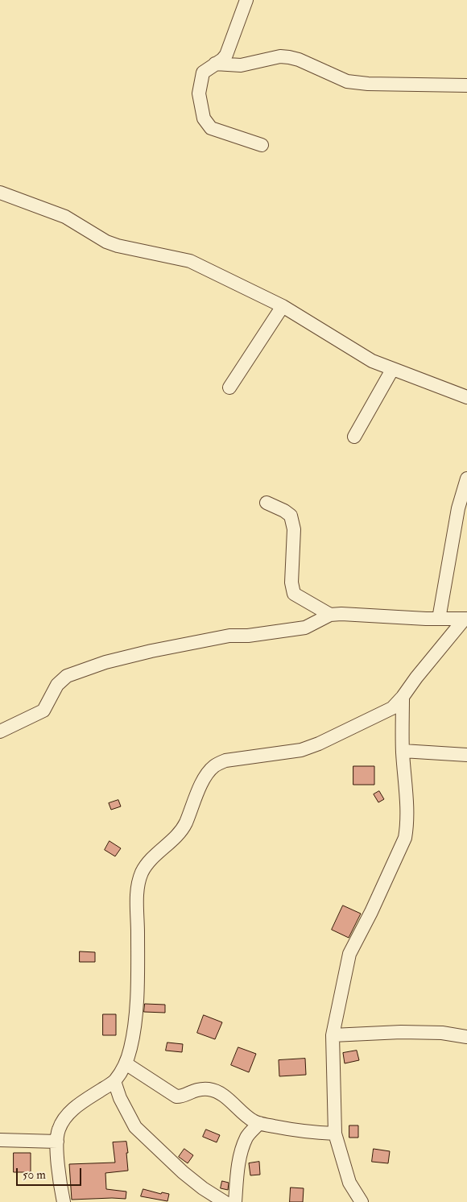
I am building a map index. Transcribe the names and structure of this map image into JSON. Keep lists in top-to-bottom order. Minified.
{"scale_bar":"50 m"}
